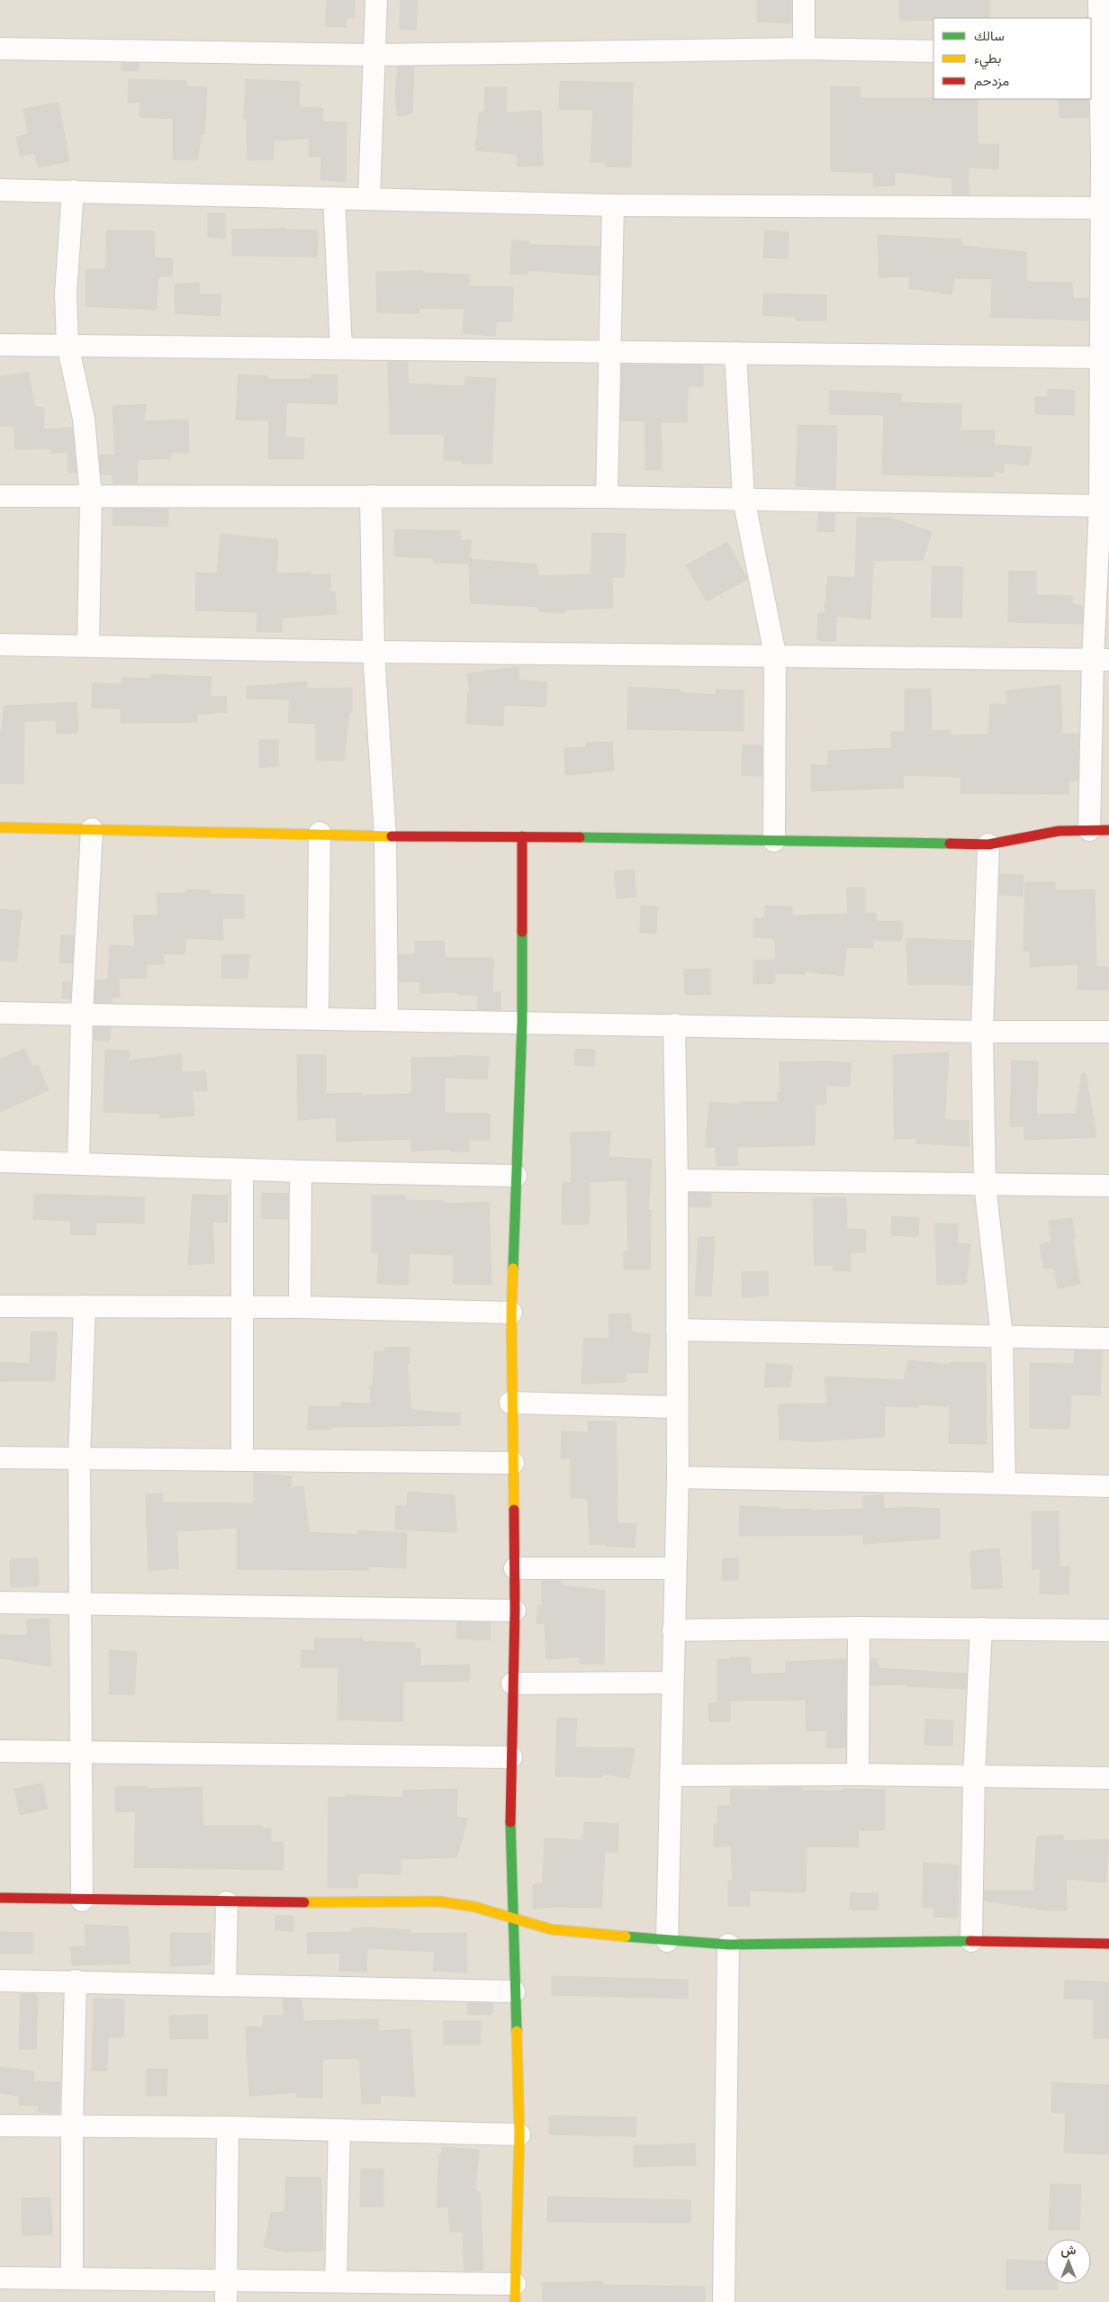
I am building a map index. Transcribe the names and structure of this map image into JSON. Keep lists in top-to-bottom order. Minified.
{"legend":["سالك","بطيء","مزدحم"],"north":"top"}
